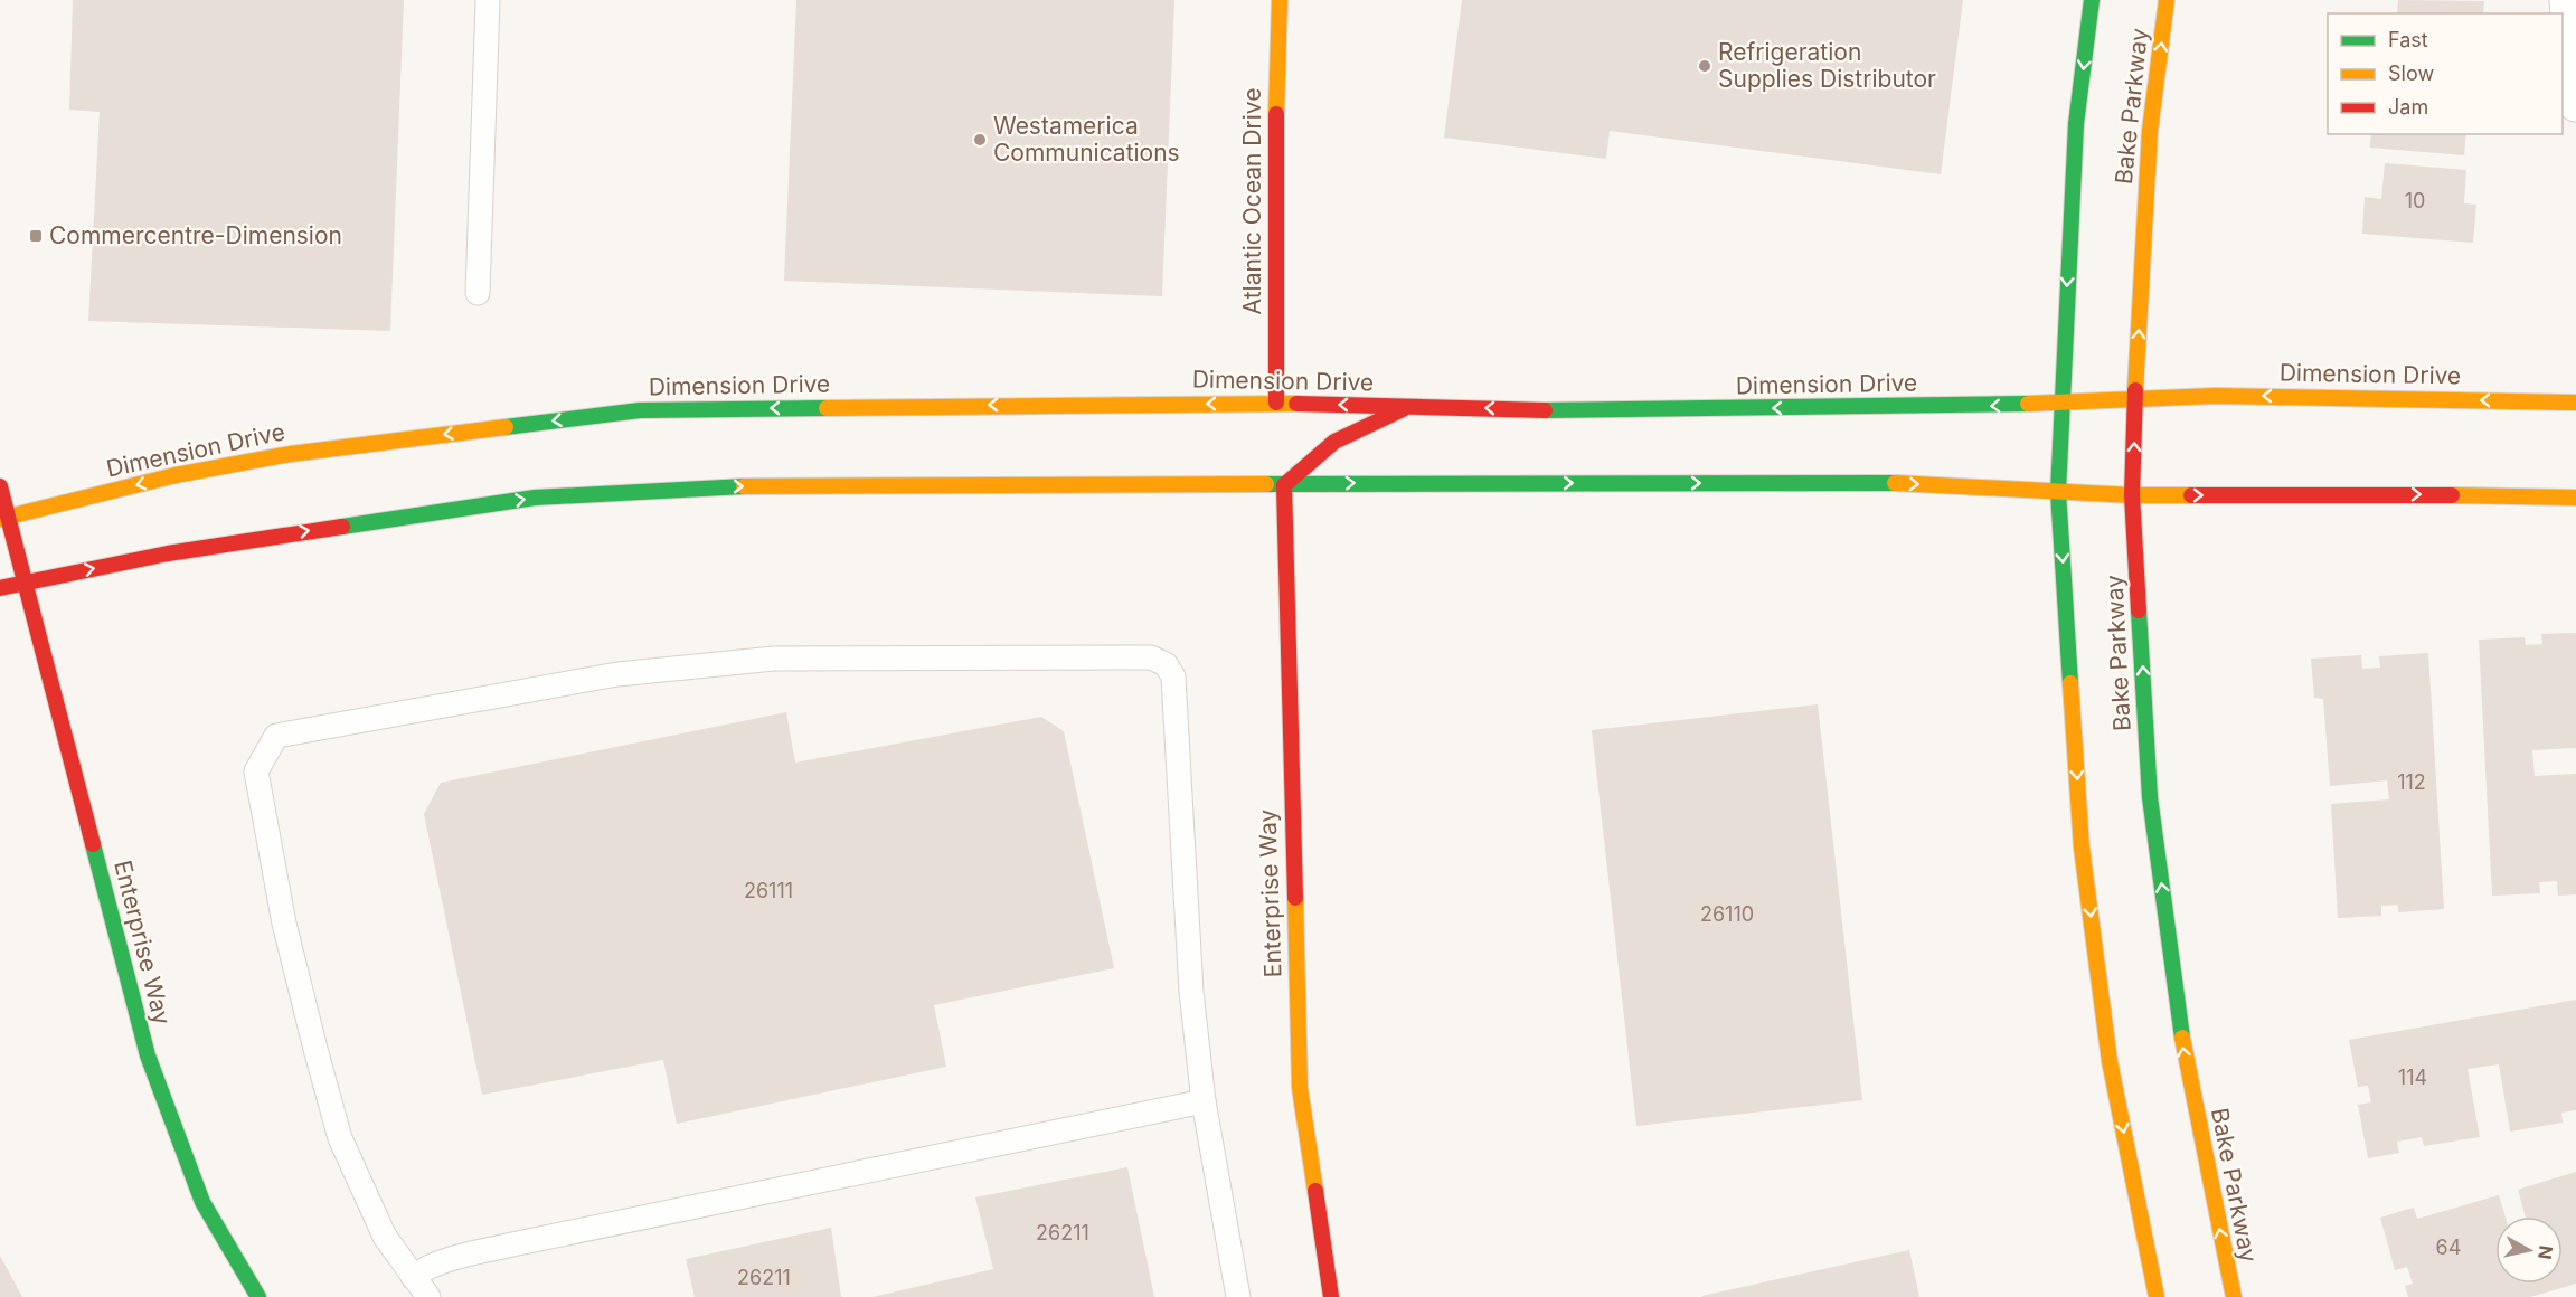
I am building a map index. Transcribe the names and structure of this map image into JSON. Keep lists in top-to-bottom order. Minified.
{"streets":{"main road":["Bake Parkway","Atlantic Ocean Drive","Dimension Drive","Enterprise Way"]},"crossings":[["Bake Parkway","Dimension Drive"],["Atlantic Ocean Drive","Dimension Drive"],["Dimension Drive","Enterprise Way"]],"places":{"other":["Refrigeration Supplies Distributor","Westamerica Communications"],"transit":["Commercentre-Dimension"]},"house_numbers":["10","112","26111","26110","114","26211","64","26211"],"legend":["Fast","Slow","Jam"],"north":"right"}
